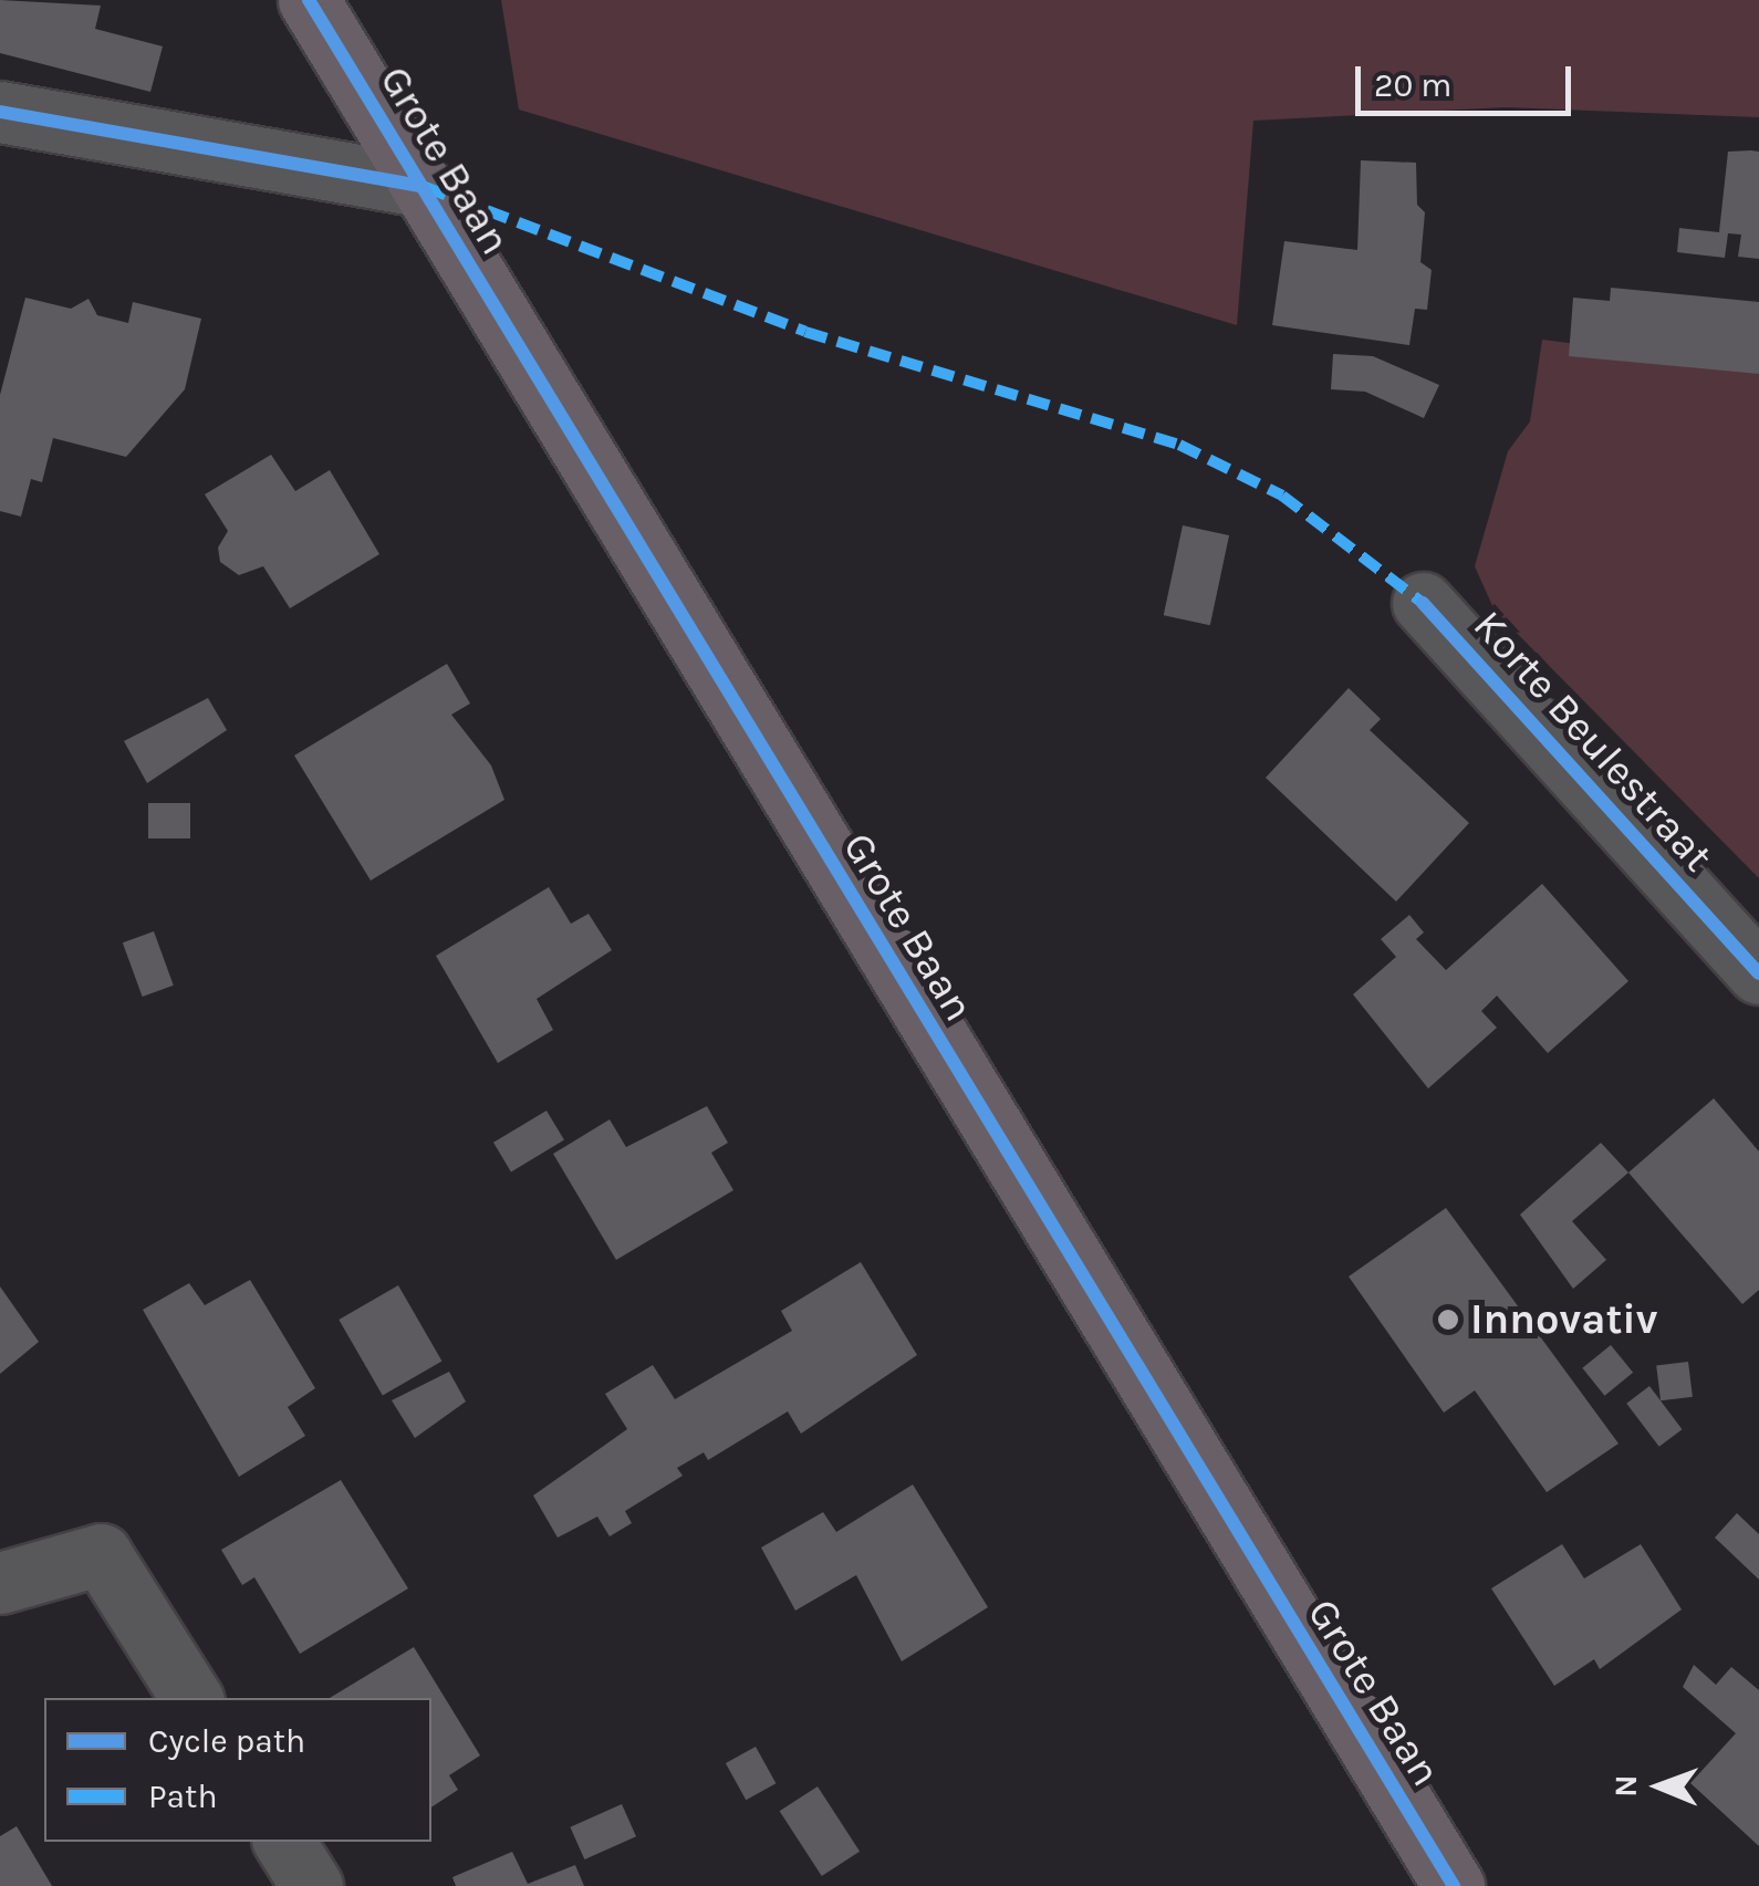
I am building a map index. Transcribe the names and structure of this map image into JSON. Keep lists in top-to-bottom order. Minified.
{"streets":{"main road":["Grote Baan"],"street":["Korte Beulestraat"]},"places":["Innovativ"],"legend":["Cycle path","Path"],"scale_bar":"20 m","north":"left"}
